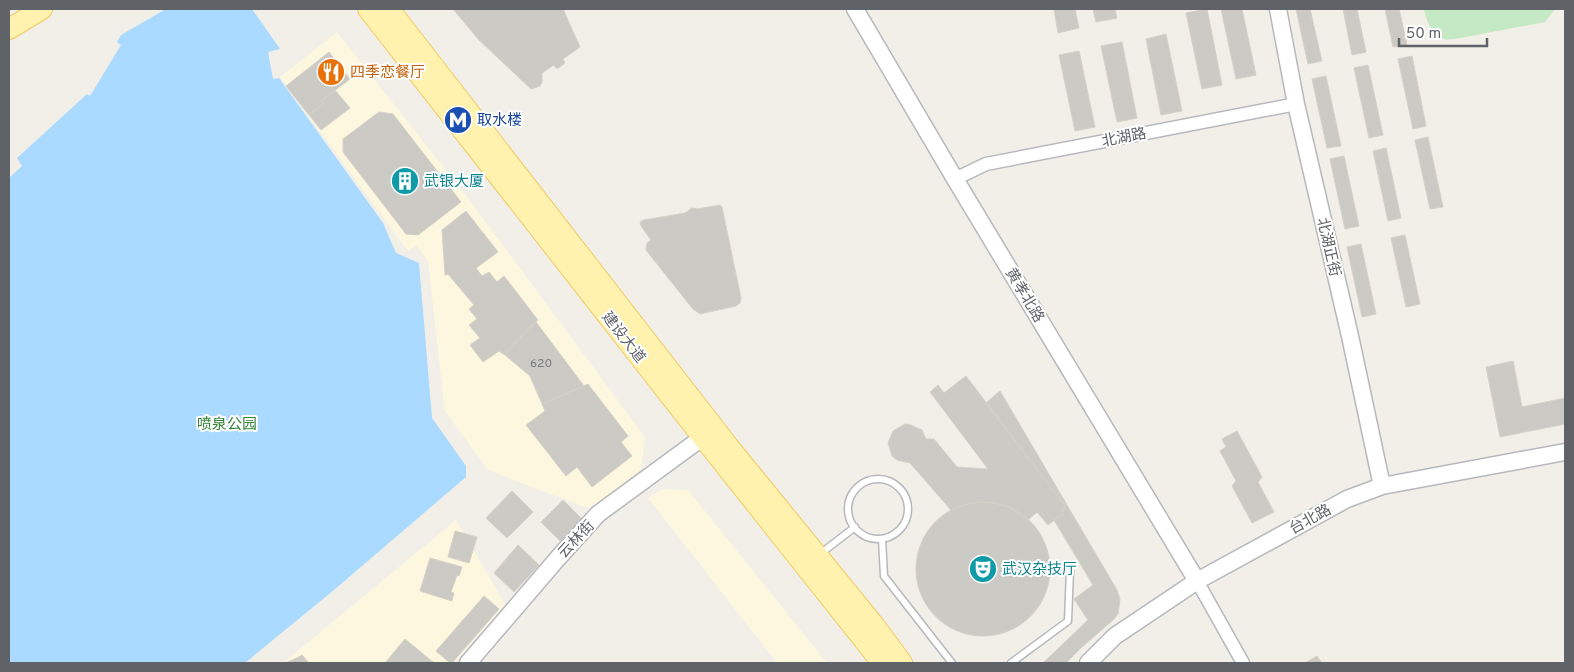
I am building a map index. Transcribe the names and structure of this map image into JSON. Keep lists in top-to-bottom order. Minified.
{"streets":{"main road":["建设大道"],"street":["北湖路","北湖正街","黄孝北路","台北路","云林街"]},"crossings":[["北湖路","北湖正街"],["北湖路","黄孝北路"],["北湖正街","台北路"],["黄孝北路","台北路"],["建设大道","云林街"]],"parks":["喷泉公园"],"places":{"restaurant":["四季恋餐厅"],"metro station":["取水楼"],"building":["武银大厦"],"theatre":["武汉杂技厅"]},"house_numbers":["620"],"scale_bar":"50 m"}
